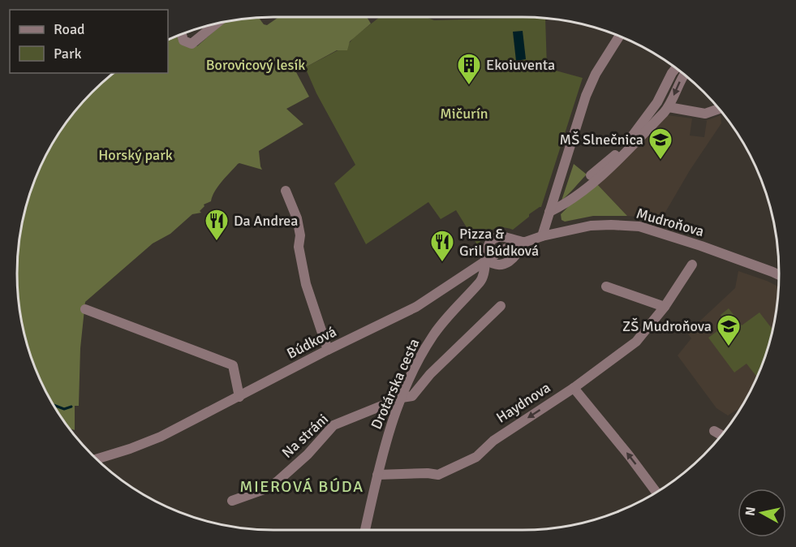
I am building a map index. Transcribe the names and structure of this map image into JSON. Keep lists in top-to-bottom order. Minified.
{"streets":{"street":["Mudroňova","Búdková","Drotárska cesta","Haydnova","Na stráni"]},"crossings":[["Mudroňova","Búdková"],["Búdková","Drotárska cesta"],["Drotárska cesta","Haydnova"],["Drotárska cesta","Na stráni"]],"one_way":["Haydnova"],"districts":["MIEROVÁ BÚDA"],"parks":["Borovicový lesík","Mičurín","Horský park"],"places":{"building":["Ekoiuventa"],"school or university":["MŠ Slnečnica","ZŠ Mudroňova"],"restaurant":["Da Andrea","Pizza & Gril Búdková"]},"legend":["Road","Park"],"north":"left"}
